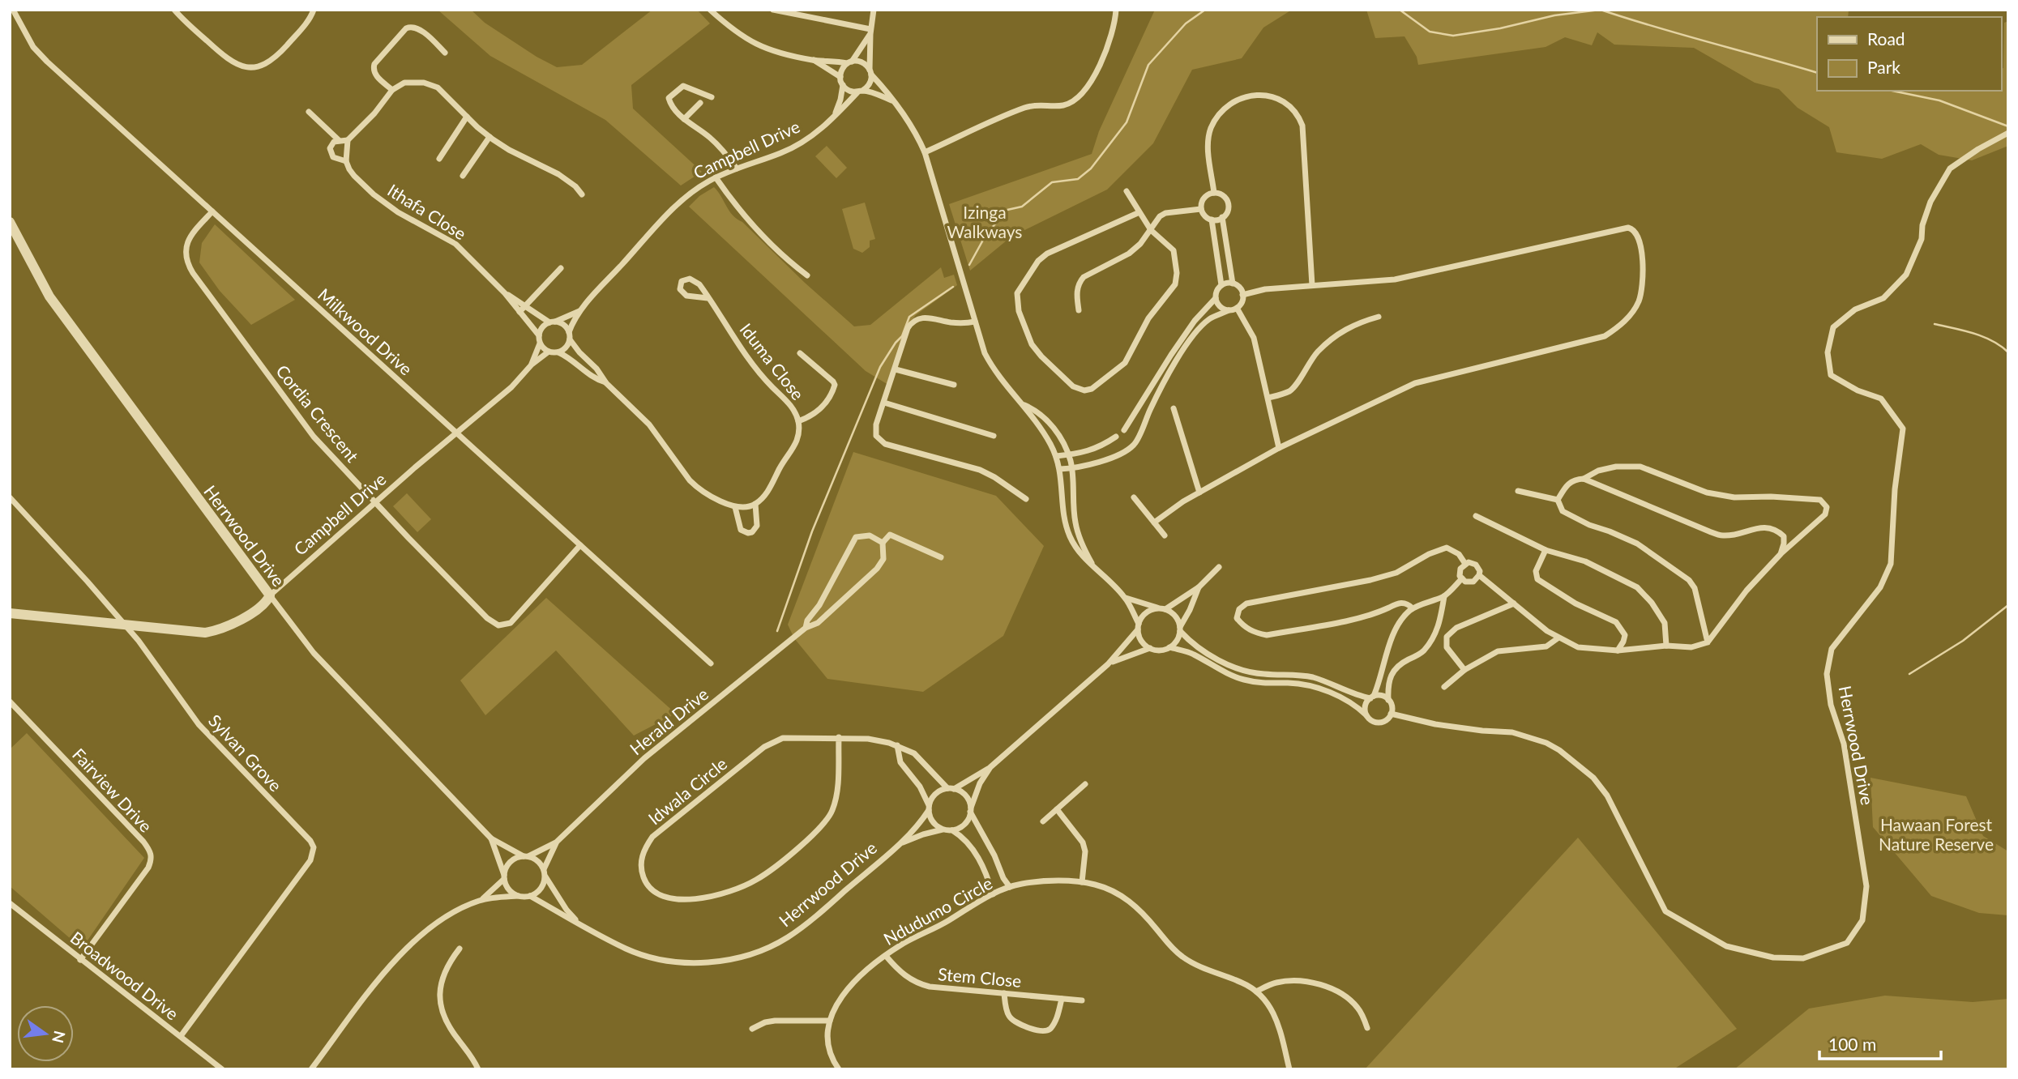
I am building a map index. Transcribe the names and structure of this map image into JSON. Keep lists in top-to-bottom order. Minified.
{"streets":{"street":["Campbell Drive","Ithafa Close","Milkwood Drive","Iduma Close","Cordia Crescent","Herrwood Drive","Herald Drive","Sylvan Grove","Fairview Drive","Idwala Circle","Ndudumo Circle","Broadwood Drive","Stem Close"]},"crossings":[["Campbell Drive","Milkwood Drive"],["Campbell Drive","Cordia Crescent"],["Campbell Drive","Herrwood Drive"],["Campbell Drive","Sylvan Grove"],["Milkwood Drive","Cordia Crescent"],["Herrwood Drive","Herald Drive"],["Herrwood Drive","Idwala Circle"],["Sylvan Grove","Broadwood Drive"],["Fairview Drive","Broadwood Drive"],["Ndudumo Circle","Stem Close"]],"parks":["Izinga Walkways","Hawaan Forest Nature Reserve"],"legend":["Road","Park"],"scale_bar":"100 m","north":"right"}
